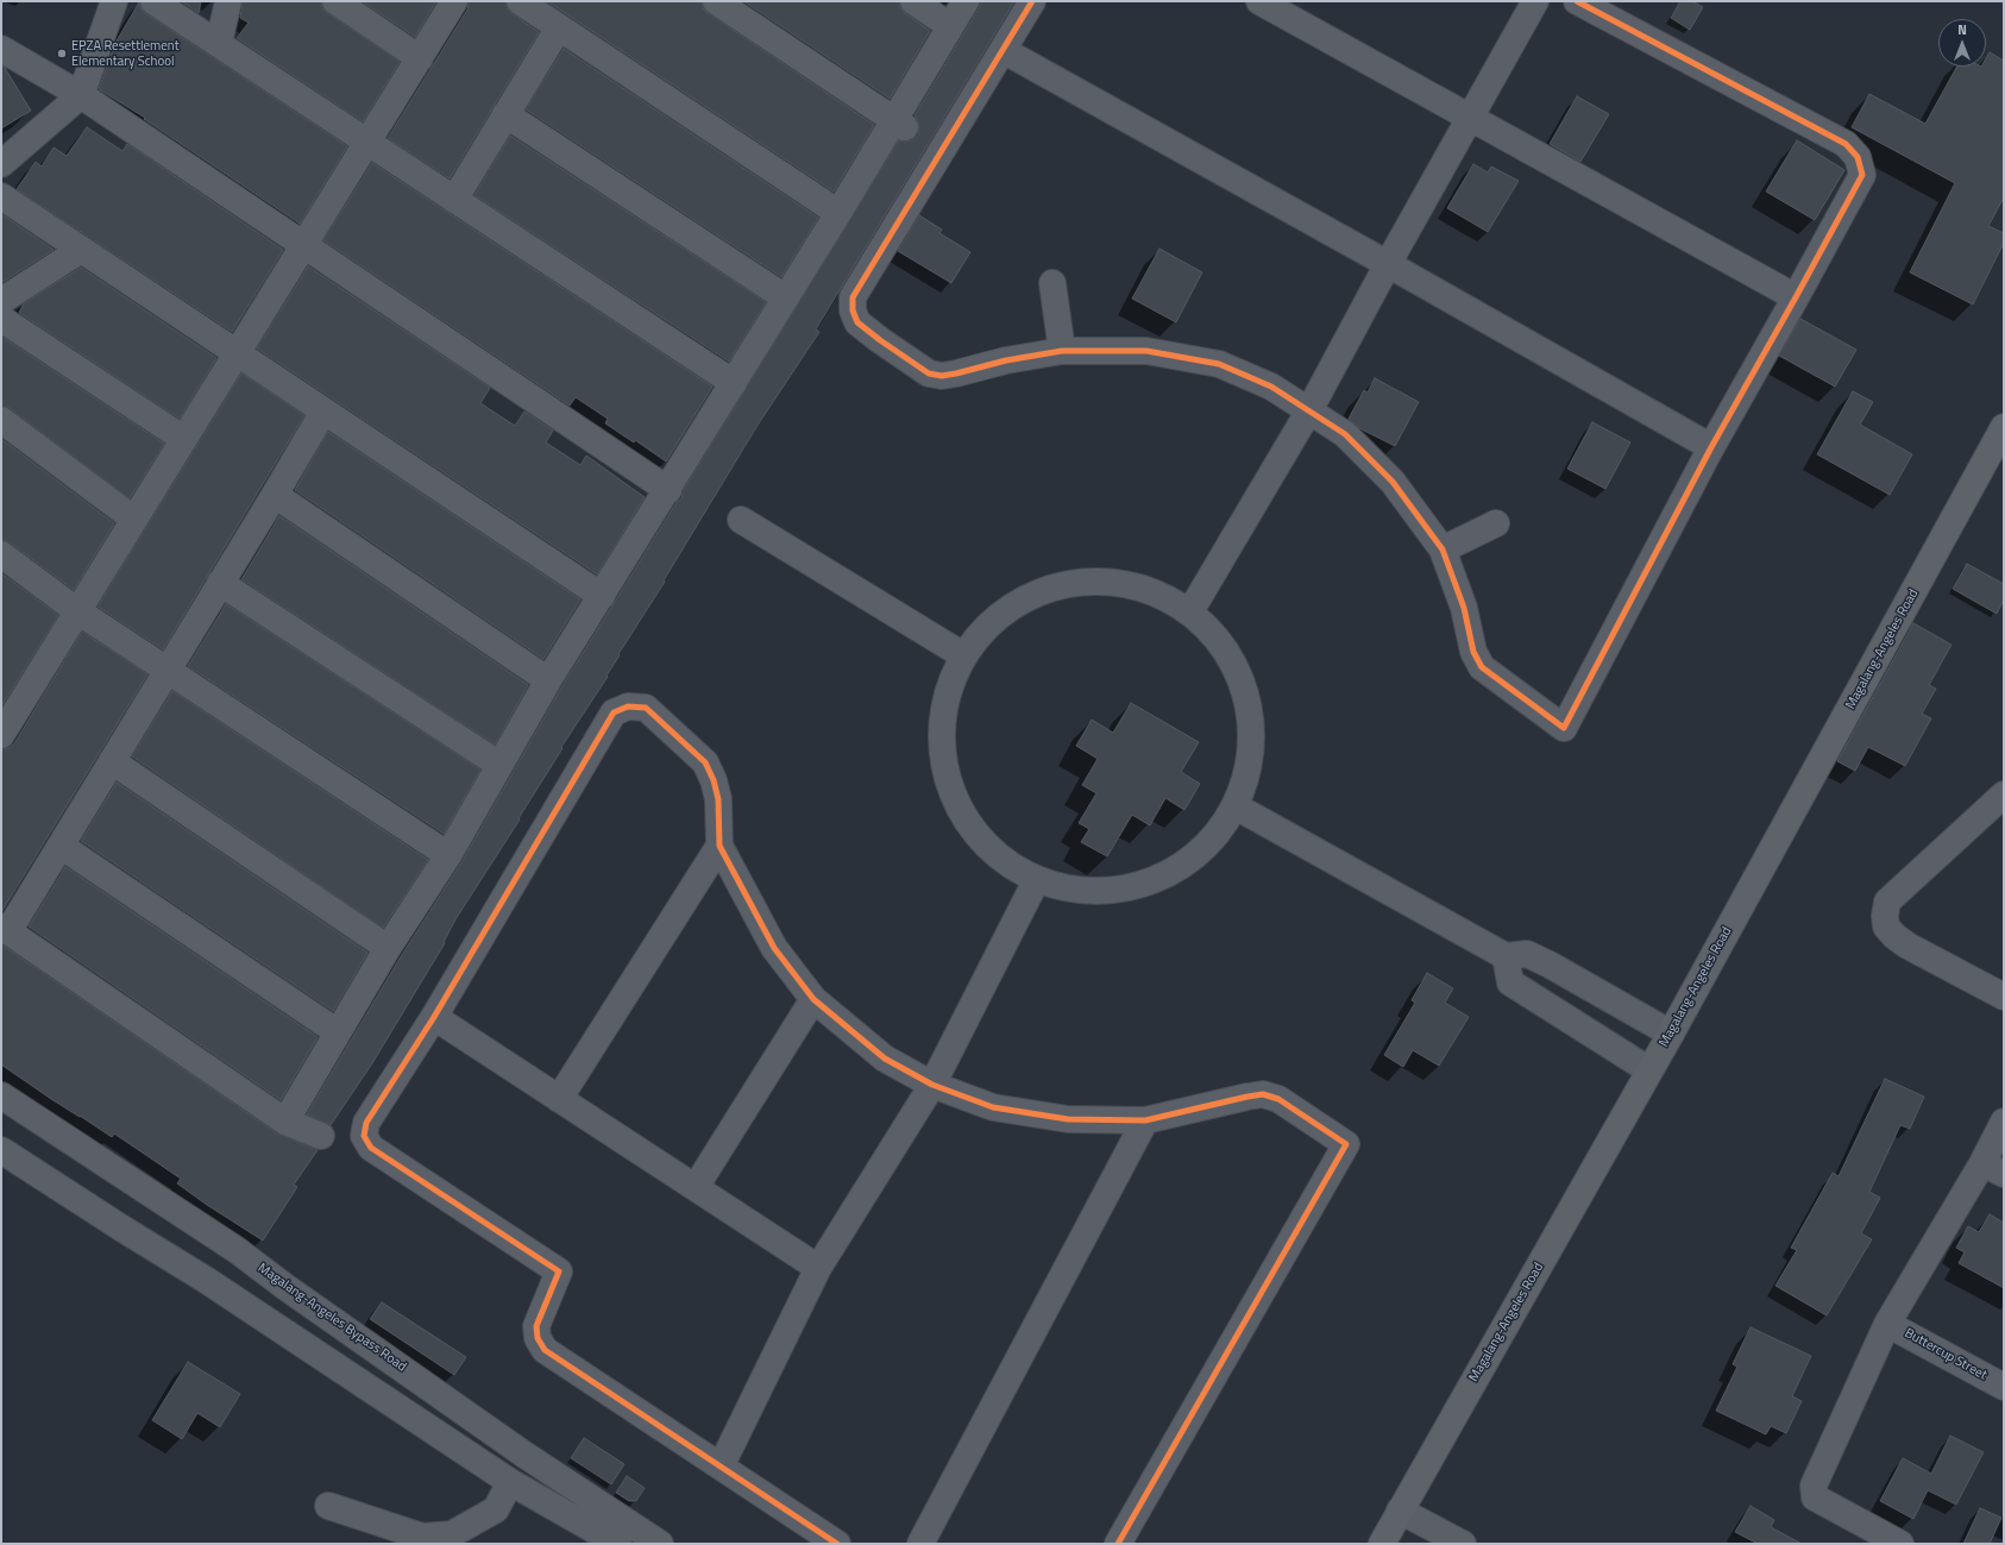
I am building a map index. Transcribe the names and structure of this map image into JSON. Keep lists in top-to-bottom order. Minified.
{"streets":{"main road":["Magalang-Angeles Road"],"street":["Magalang-Angeles Bypass Road","Buttercup Street"]},"places":["EPZA Resettlement Elementary School"],"north":"top"}
